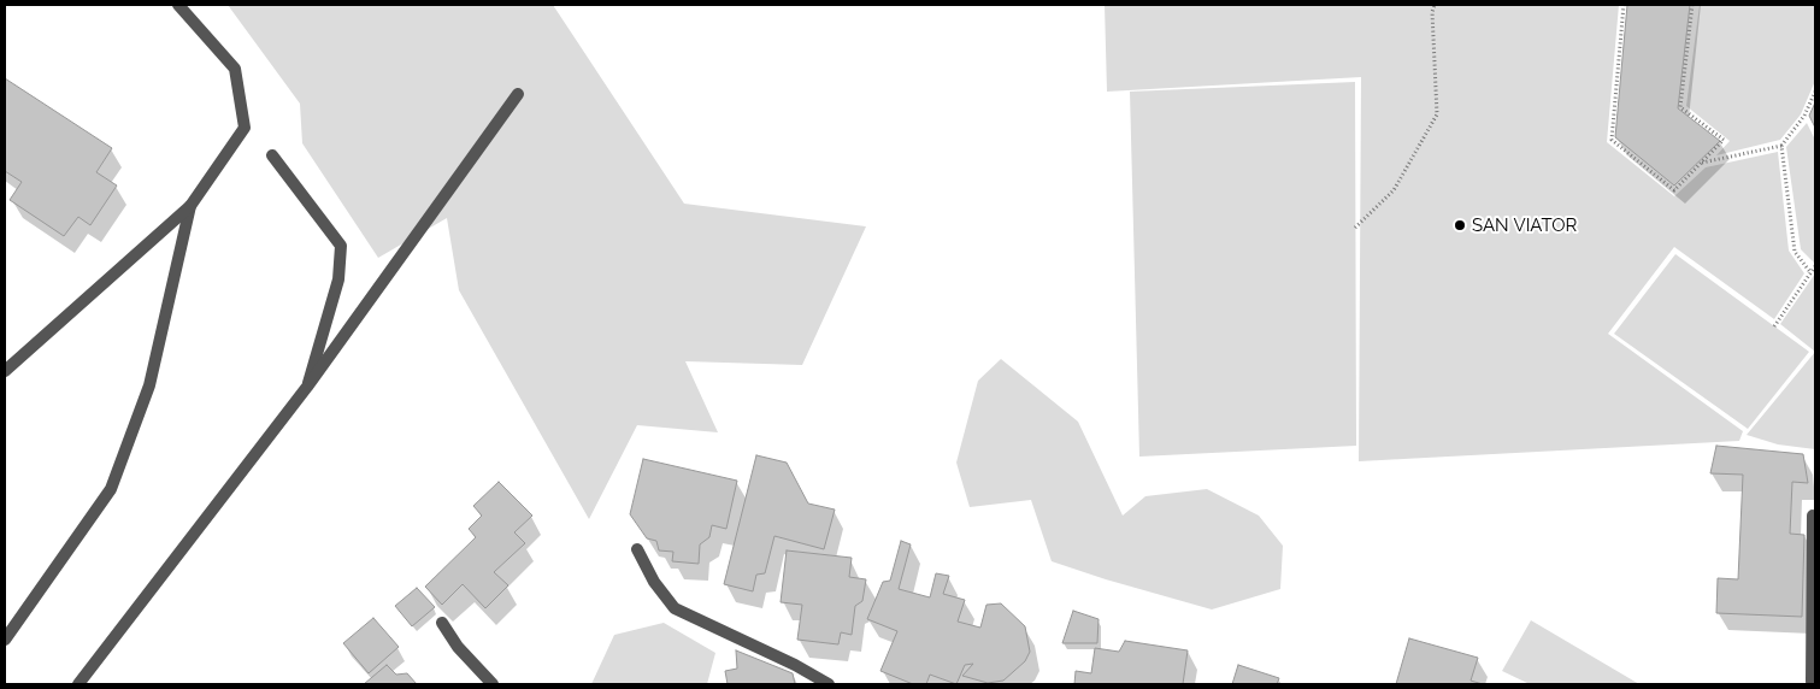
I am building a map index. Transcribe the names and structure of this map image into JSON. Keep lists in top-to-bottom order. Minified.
{"places":["SAN VIATOR"]}
